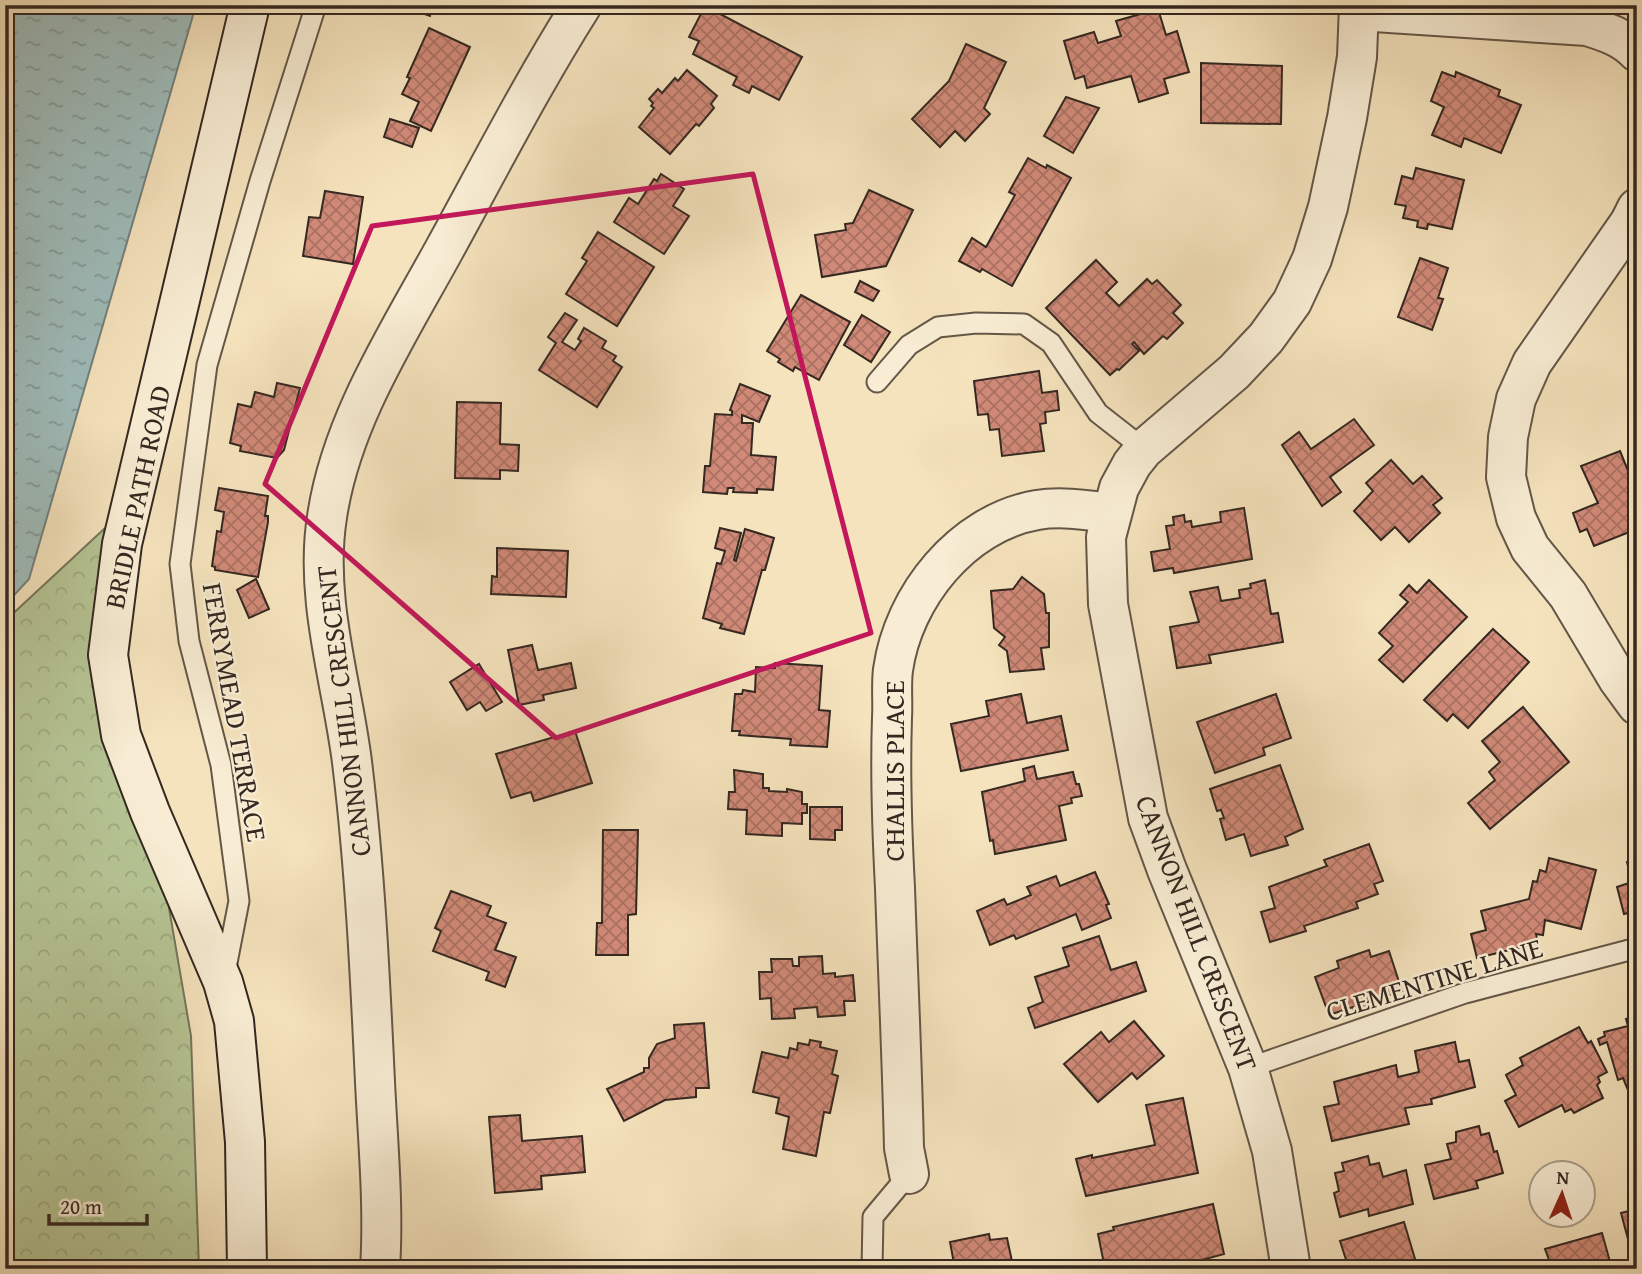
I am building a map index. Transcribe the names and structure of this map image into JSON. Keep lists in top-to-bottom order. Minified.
{"streets":{"street":["BRIDLE PATH ROAD","CANNON HILL CRESCENT","CHALLIS PLACE"],"lane":["FERRYMEAD TERRACE","CLEMENTINE LANE"]},"crossings":[["BRIDLE PATH ROAD","FERRYMEAD TERRACE"],["CANNON HILL CRESCENT","CHALLIS PLACE"],["CANNON HILL CRESCENT","CLEMENTINE LANE"]],"scale_bar":"20 m","north":"top"}
